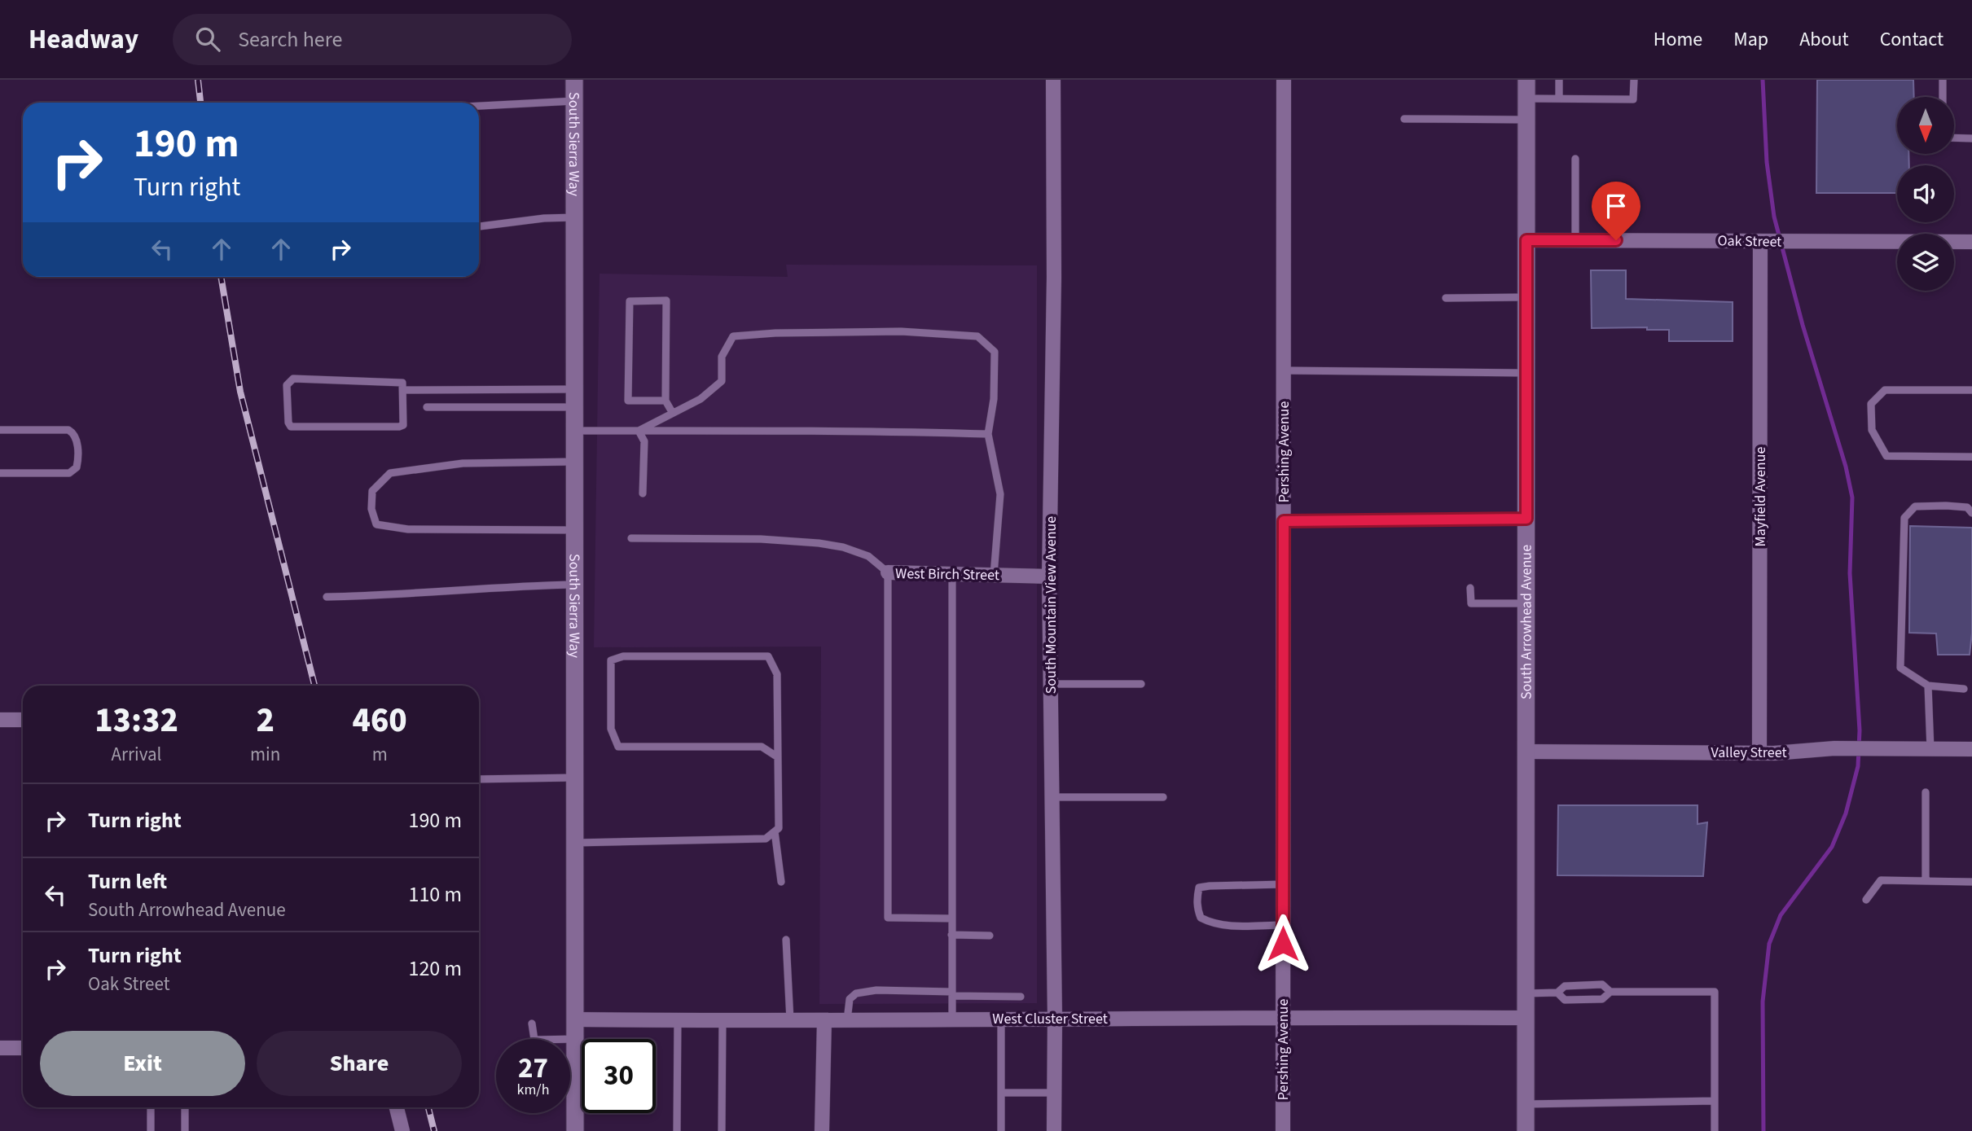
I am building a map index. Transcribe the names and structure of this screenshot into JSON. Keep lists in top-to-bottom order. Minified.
{"streets":{"street":["South Sierra Way","Oak Street","Pershing Avenue","Mayfield Avenue","West Birch Street","South Mountain View Avenue","South Arrowhead Avenue","Valley Street","West Cluster Street"]},"crossings":[["South Sierra Way","West Cluster Street"],["Oak Street","Mayfield Avenue"],["Oak Street","South Arrowhead Avenue"],["Pershing Avenue","West Cluster Street"],["Mayfield Avenue","Valley Street"],["West Birch Street","South Mountain View Avenue"],["South Mountain View Avenue","West Cluster Street"],["South Arrowhead Avenue","Valley Street"],["South Arrowhead Avenue","West Cluster Street"]],"north":"bottom","page":{"header":"Headway","search":"Search here","nav":["Home","Map","About","Contact"],"turn":["190 m","Turn right"],"eta":["13:32","Arrival","2","min","460","m"],"list":[{"name":"Turn right","value":"190 m"},{"name":"Turn left","note":"South Arrowhead Avenue","value":"110 m"},{"name":"Turn right","note":"Oak Street","value":"120 m"}],"buttons":["Exit","Share"],"speed":"27 km/h","limit":"30"}}
